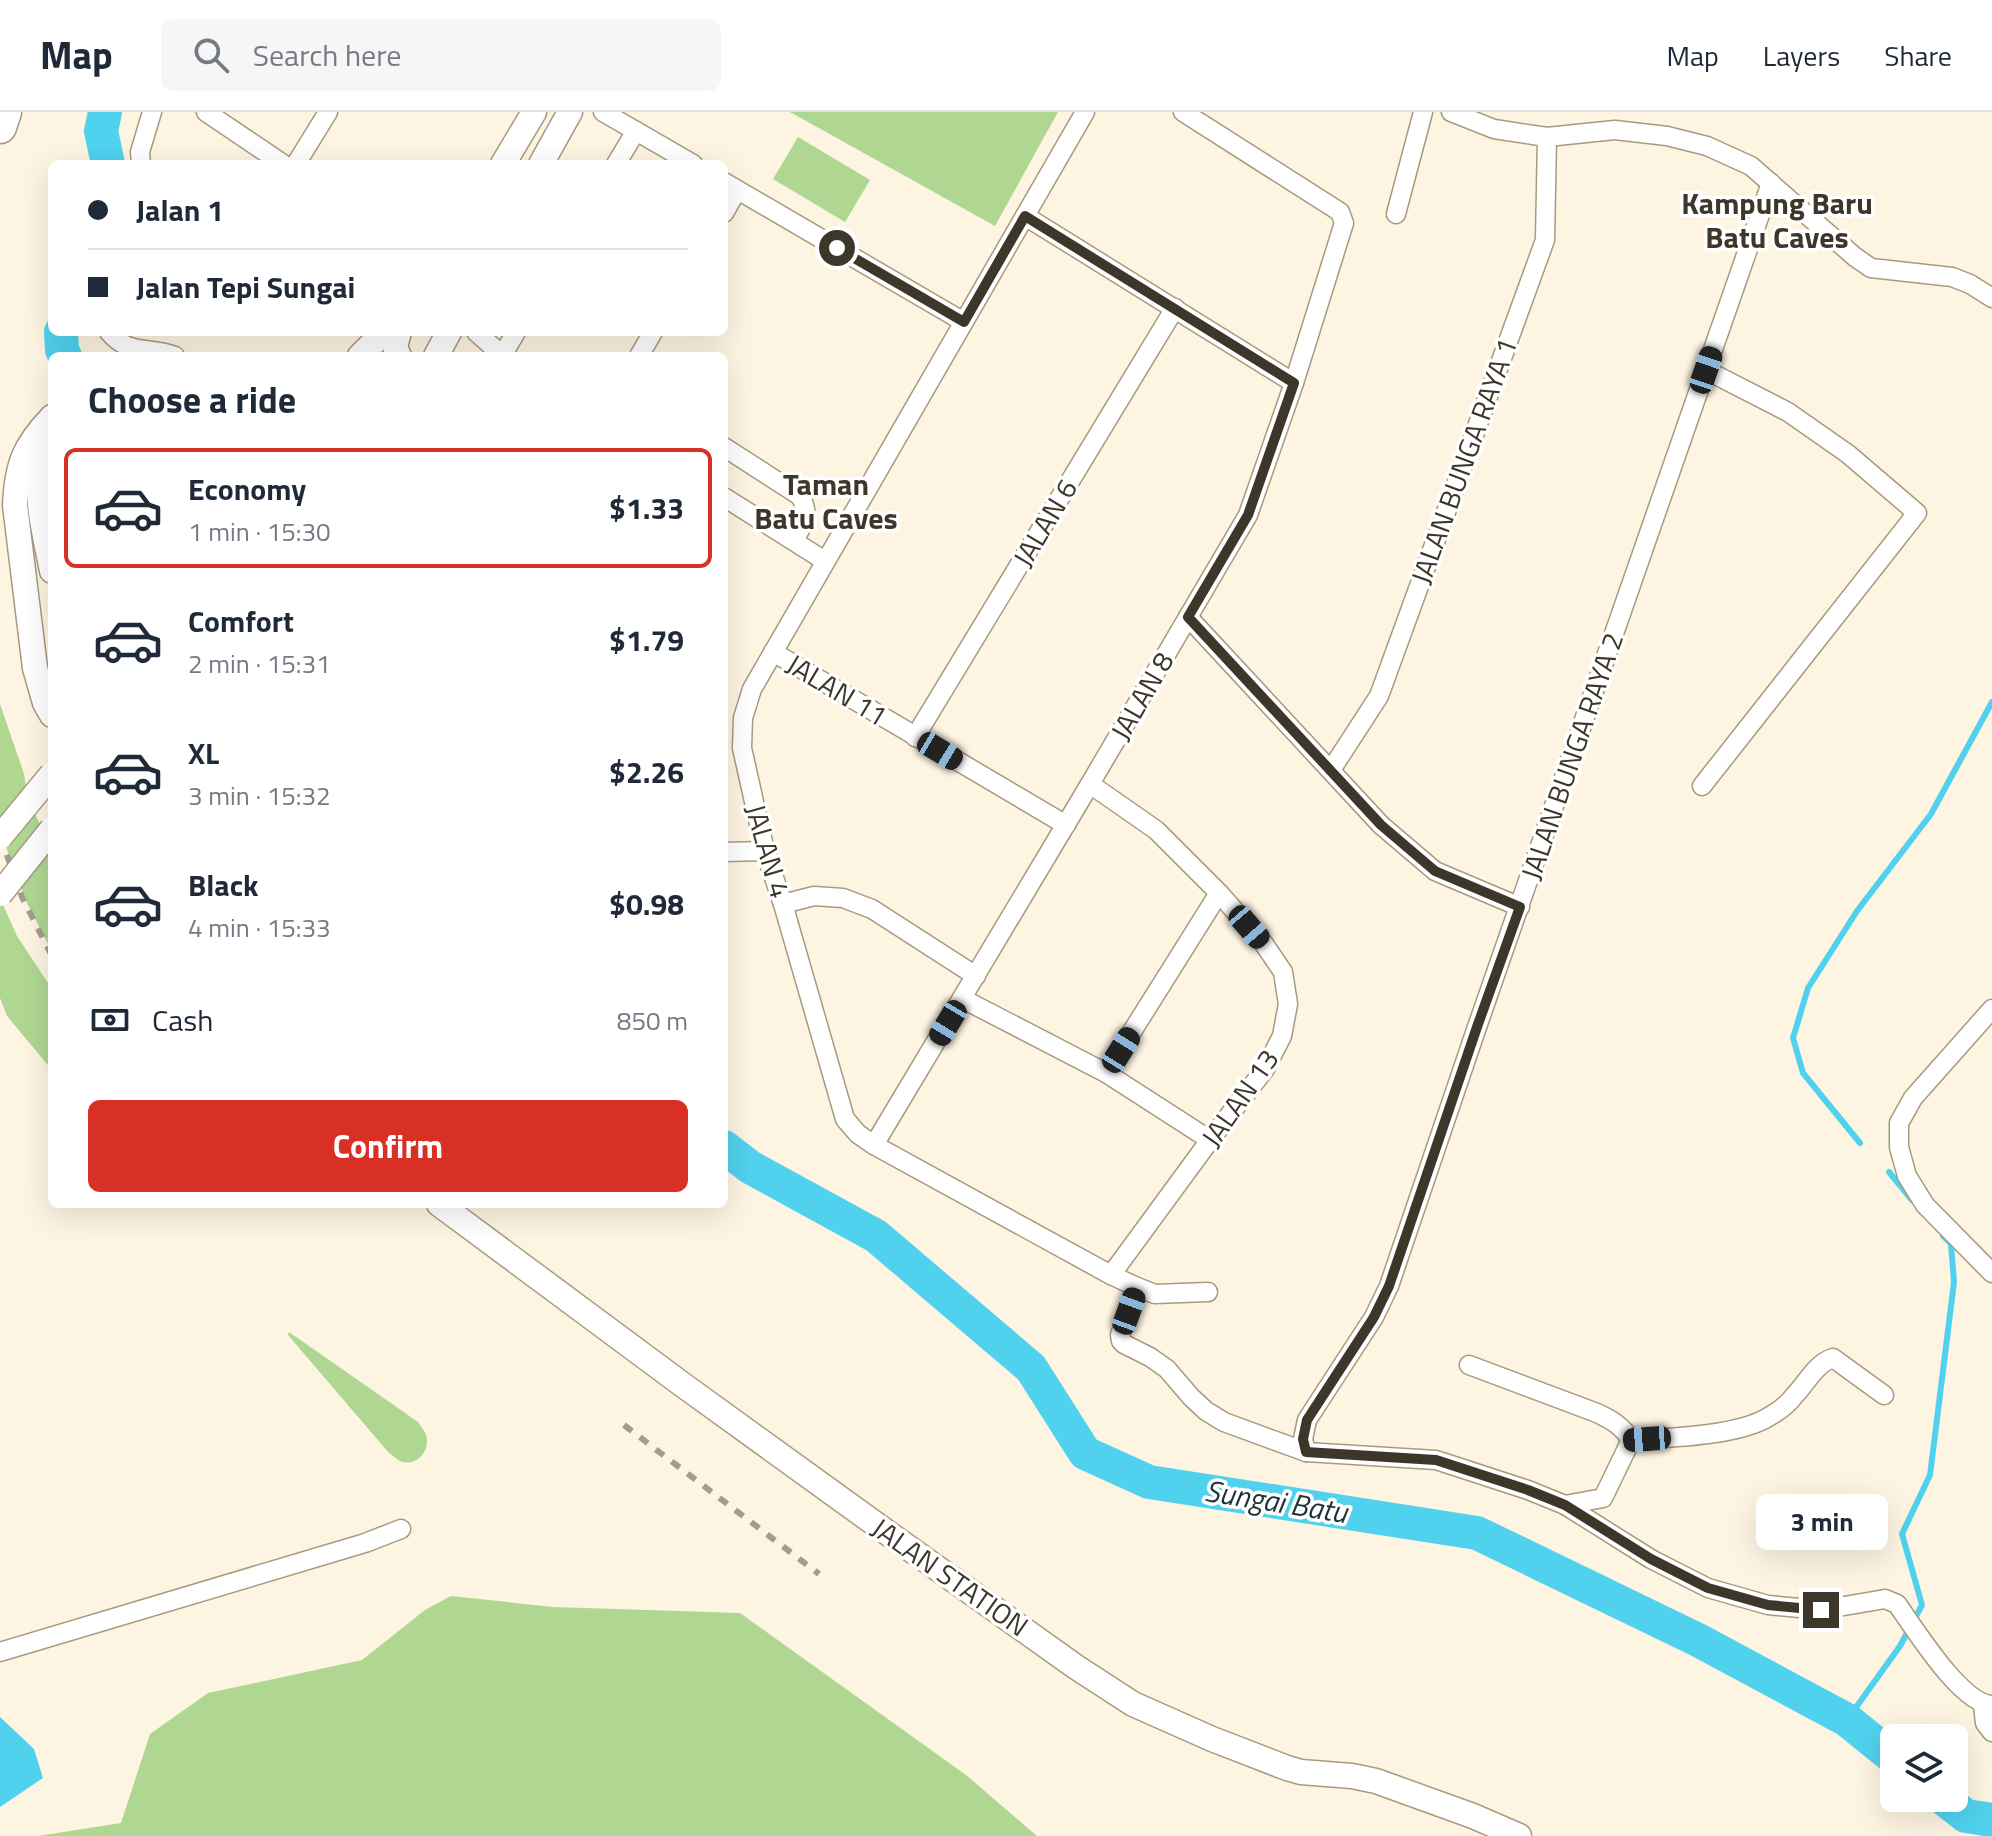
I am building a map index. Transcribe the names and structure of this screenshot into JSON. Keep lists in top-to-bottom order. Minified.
{"streets":{"street":["JALAN BUNGA RAYA 1","JALAN 6","JALAN 11","JALAN 8","JALAN BUNGA RAYA 2","JALAN 4","JALAN 13","JALAN STATION"]},"crossings":[["JALAN 6","JALAN 11"],["JALAN 11","JALAN 8"],["JALAN 11","JALAN 4"],["JALAN 8","JALAN 4"],["JALAN 8","JALAN 13"],["JALAN 4","JALAN 13"]],"districts":["Kampung Baru Batu Caves","Taman Batu Caves"],"water":["Sungai Batu"],"page":{"header":"Map","search":"Search here","nav":["Map","Layers","Share"],"banner":["Jalan 1","Jalan Tepi Sungai"],"heading":"Choose a ride","list":[{"name":"Economy","note":"1 min · 15:30","value":"$1.33"},{"name":"Comfort","note":"2 min · 15:31","value":"$1.79"},{"name":"XL","note":"3 min · 15:32","value":"$2.26"},{"name":"Black","note":"4 min · 15:33","value":"$0.98"}],"pay":["Cash","850 m"],"buttons":"Confirm","bubble":"3 min"}}
